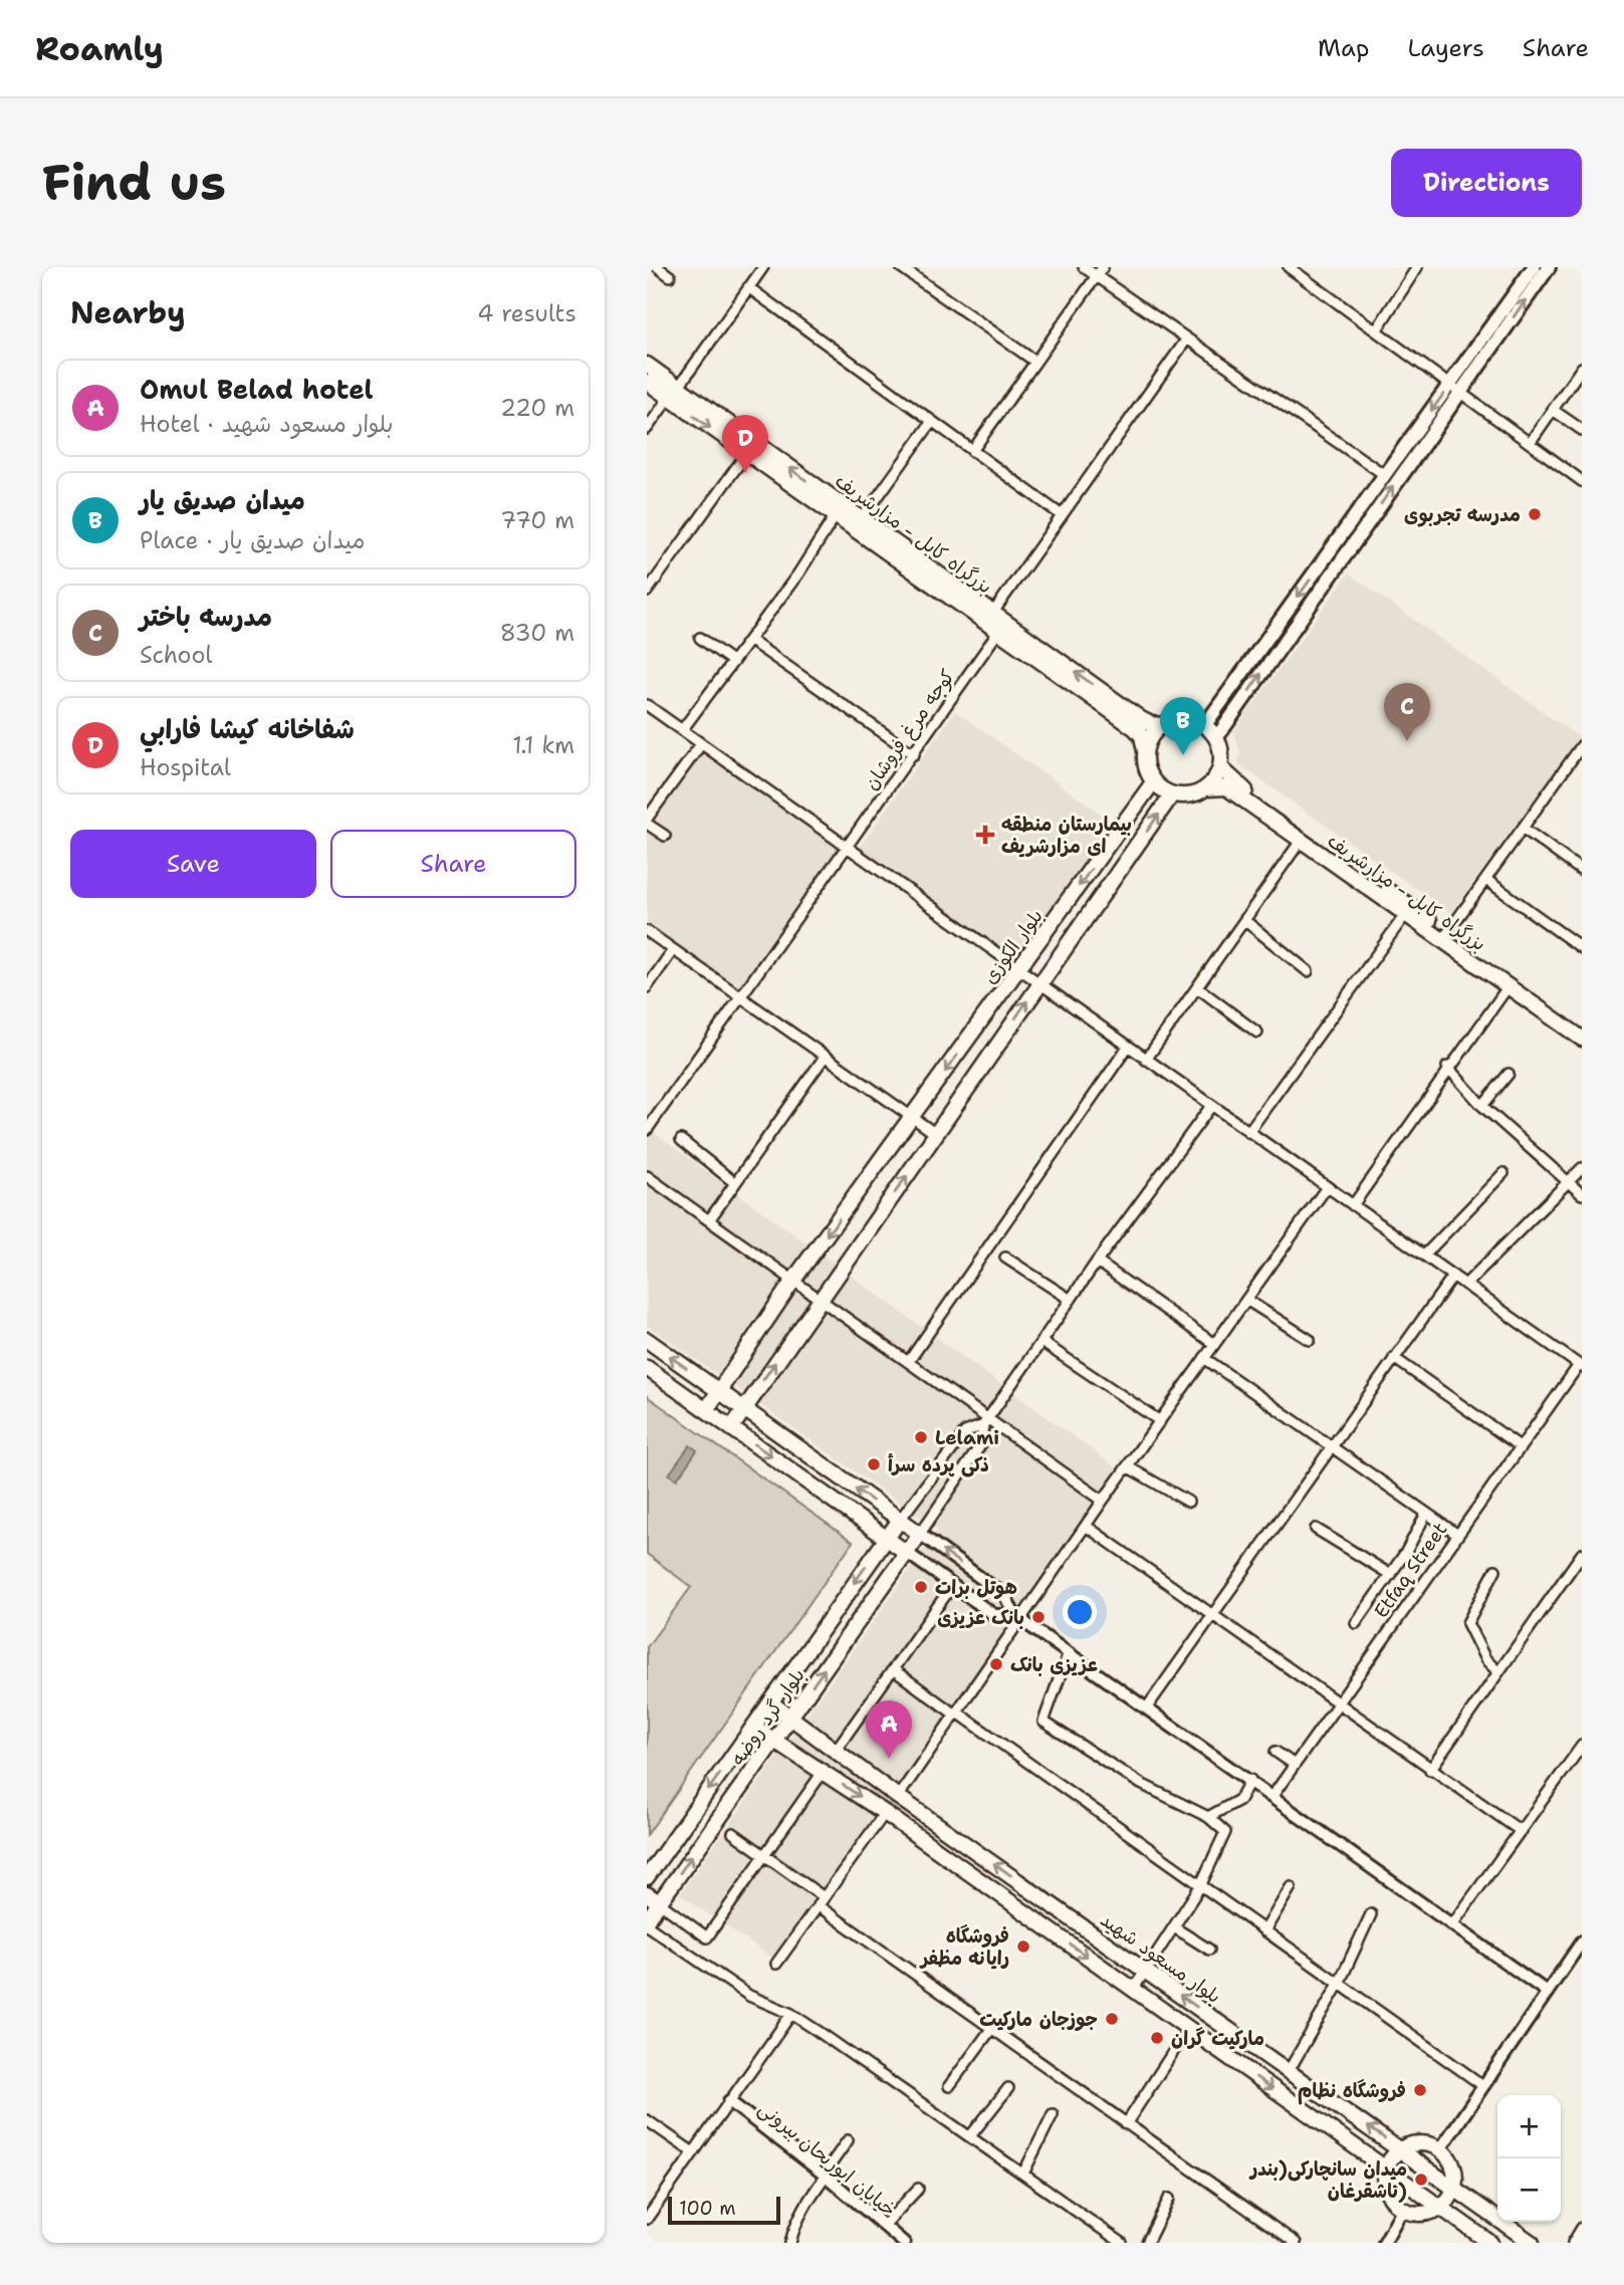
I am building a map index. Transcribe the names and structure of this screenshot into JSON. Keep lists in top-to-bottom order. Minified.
{"streets":{"main road":["بزرگراه کابل - مزارشریف","بلوار الکوزی","بلوار گرد روضه","بلوار مسعود شهید"],"street":["كوجه مرغ فروشان","Etfaq Street","خیابان ابوریحان بیرونی"]},"crossings":[["بزرگراه کابل - مزارشریف","كوجه مرغ فروشان"],["بزرگراه کابل - مزارشریف","بلوار الکوزی"],["بلوار گرد روضه","بلوار مسعود شهید"]],"places":{"other":["مدرسه تجربوى","Lelami","ذکی پرده سرأ","هوتل برات","بانک عزیزی","عزیزی بانک","فروشگاه رایانه مظفر","جوزجان مارکیت","مارکیت گران","فروشگاه نظام","میدان سانچارکی(بندر تاشقرغان)"],"health":["بیمارستان منطقه ای مزارشریف"]},"scale_bar":"100 m","page":{"header":"Roamly","nav":["Map","Layers","Share"],"buttons":["Directions",["Save","Share"]],"title":"Find us","heading":["Nearby","4 results"],"list":[{"mark":"A","name":"Omul Belad hotel","note":"Hotel · بلوار مسعود شهید","value":"220 m"},{"mark":"B","name":"میدان صدیق یار","note":"Place · میدان صدیق یار","value":"770 m"},{"mark":"C","name":"مدرسه باختر","note":"School","value":"830 m"},{"mark":"D","name":"شفاخانه كيشا فارابي","note":"Hospital","value":"1.1 km"}],"pins":["D","C","B","A"],"map_buttons":["+","−"],"scale":"100 m"}}
